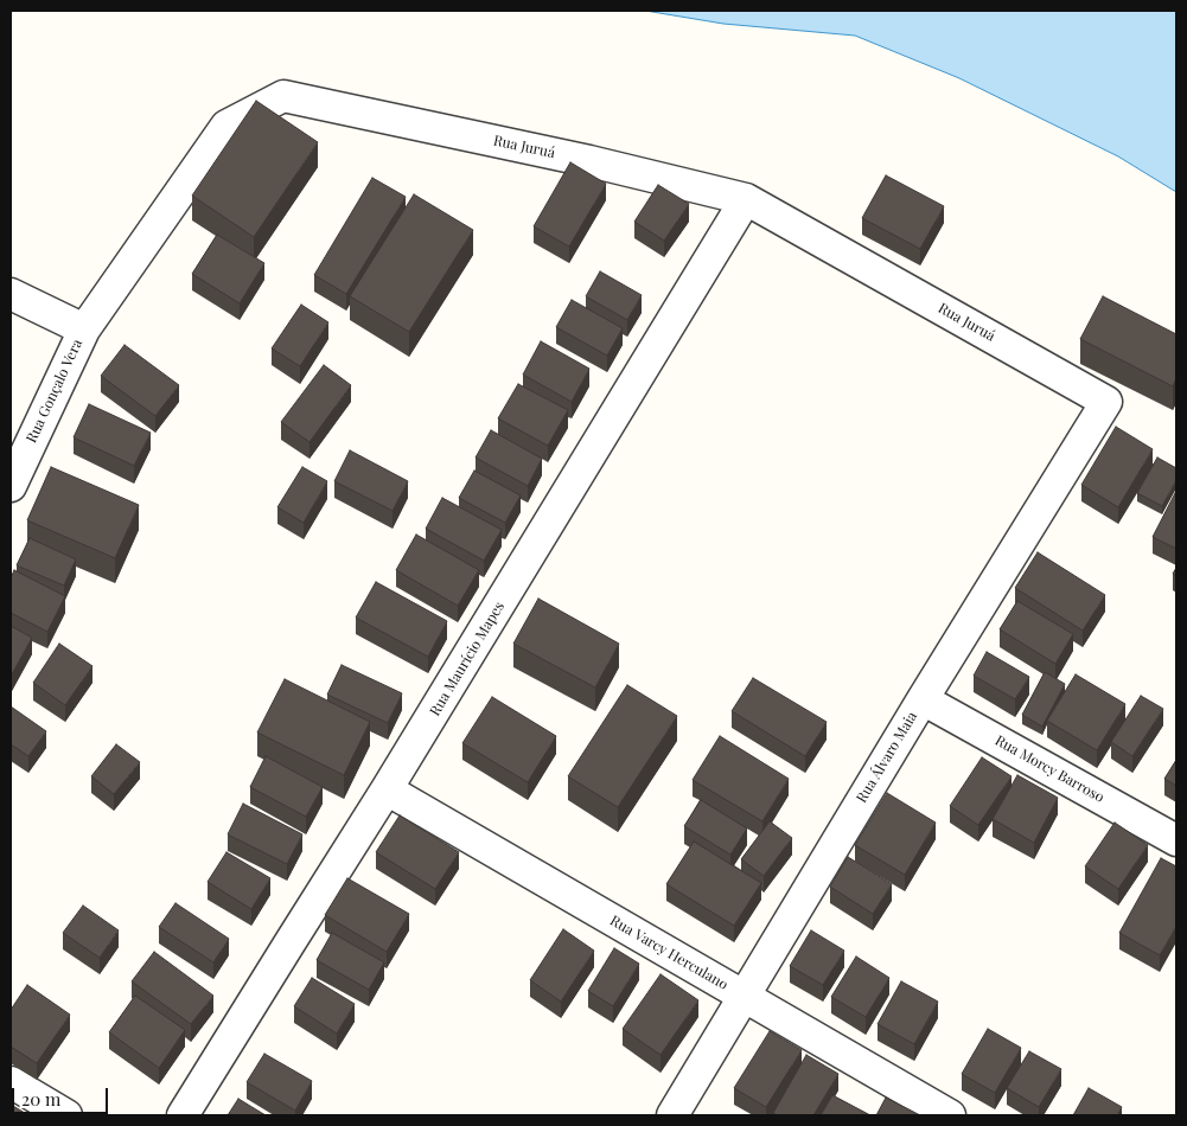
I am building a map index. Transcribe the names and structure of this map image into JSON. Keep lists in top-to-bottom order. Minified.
{"streets":{"street":["Rua Juruá","Rua Gonçalo Vera","Rua Maurício Mapes","Rua Álvaro Maia","Rua Morcy Barroso","Rua Varcy Herculano"]},"crossings":[["Rua Juruá","Rua Gonçalo Vera"],["Rua Juruá","Rua Maurício Mapes"],["Rua Juruá","Rua Álvaro Maia"],["Rua Maurício Mapes","Rua Varcy Herculano"],["Rua Álvaro Maia","Rua Morcy Barroso"],["Rua Álvaro Maia","Rua Varcy Herculano"]],"scale_bar":"20 m"}
